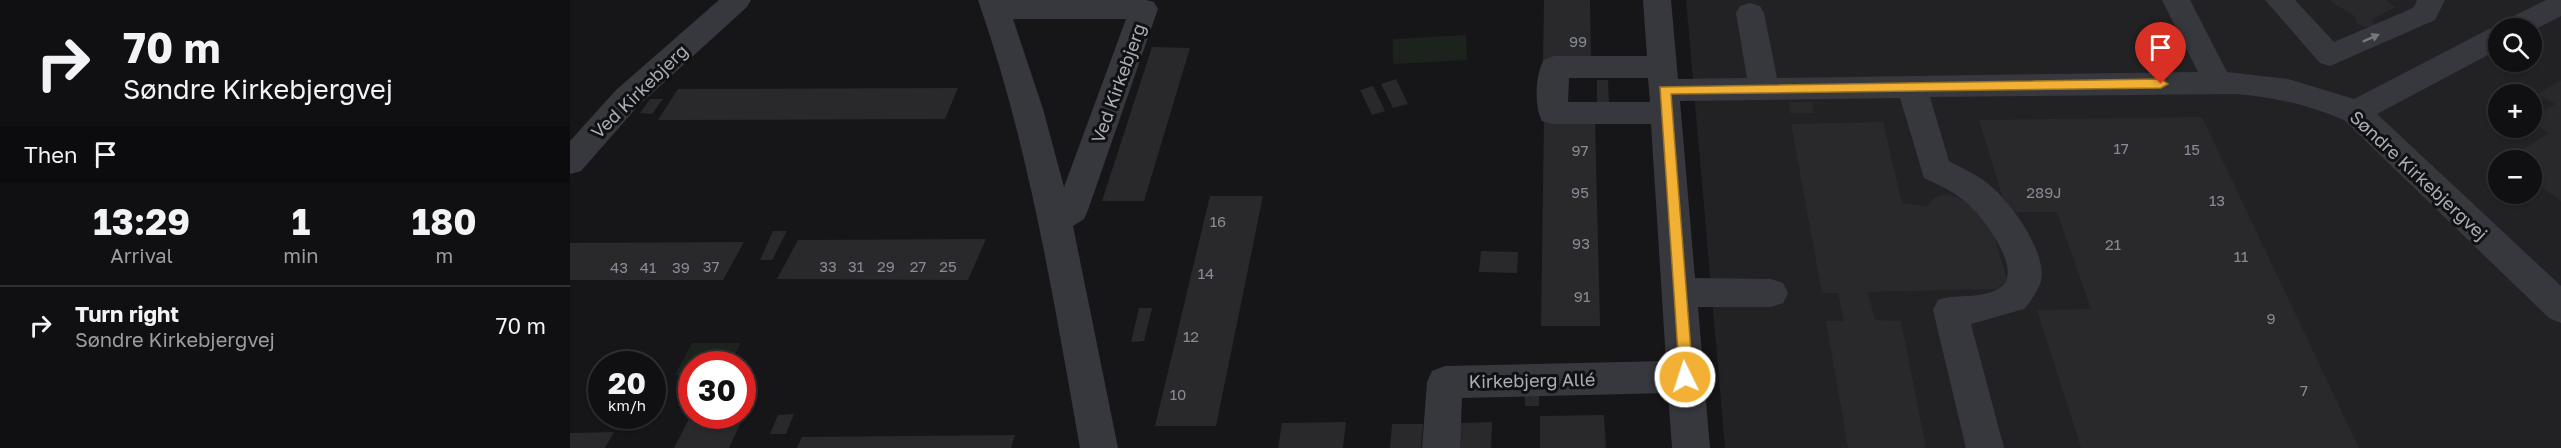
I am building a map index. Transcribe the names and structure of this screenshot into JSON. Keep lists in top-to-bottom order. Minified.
{"streets":{"street":["Ved Kirkebjerg","Søndre Kirkebjergvej","Kirkebjerg Allé"]},"house_numbers":["99","17","15","97","95","289J","13","16","93","21","11","37","33","31","29","27","25","43","41","39","14","91","9","12","7","10"],"page":{"turn":["70 m","Søndre Kirkebjergvej"],"map_buttons":["+","−"],"then":"Then","eta":["13:29","Arrival","1","min","180","m"],"list":[{"name":"Turn right","note":"Søndre Kirkebjergvej","value":"70 m"}],"speed":"20 km/h","limit":"30"}}
